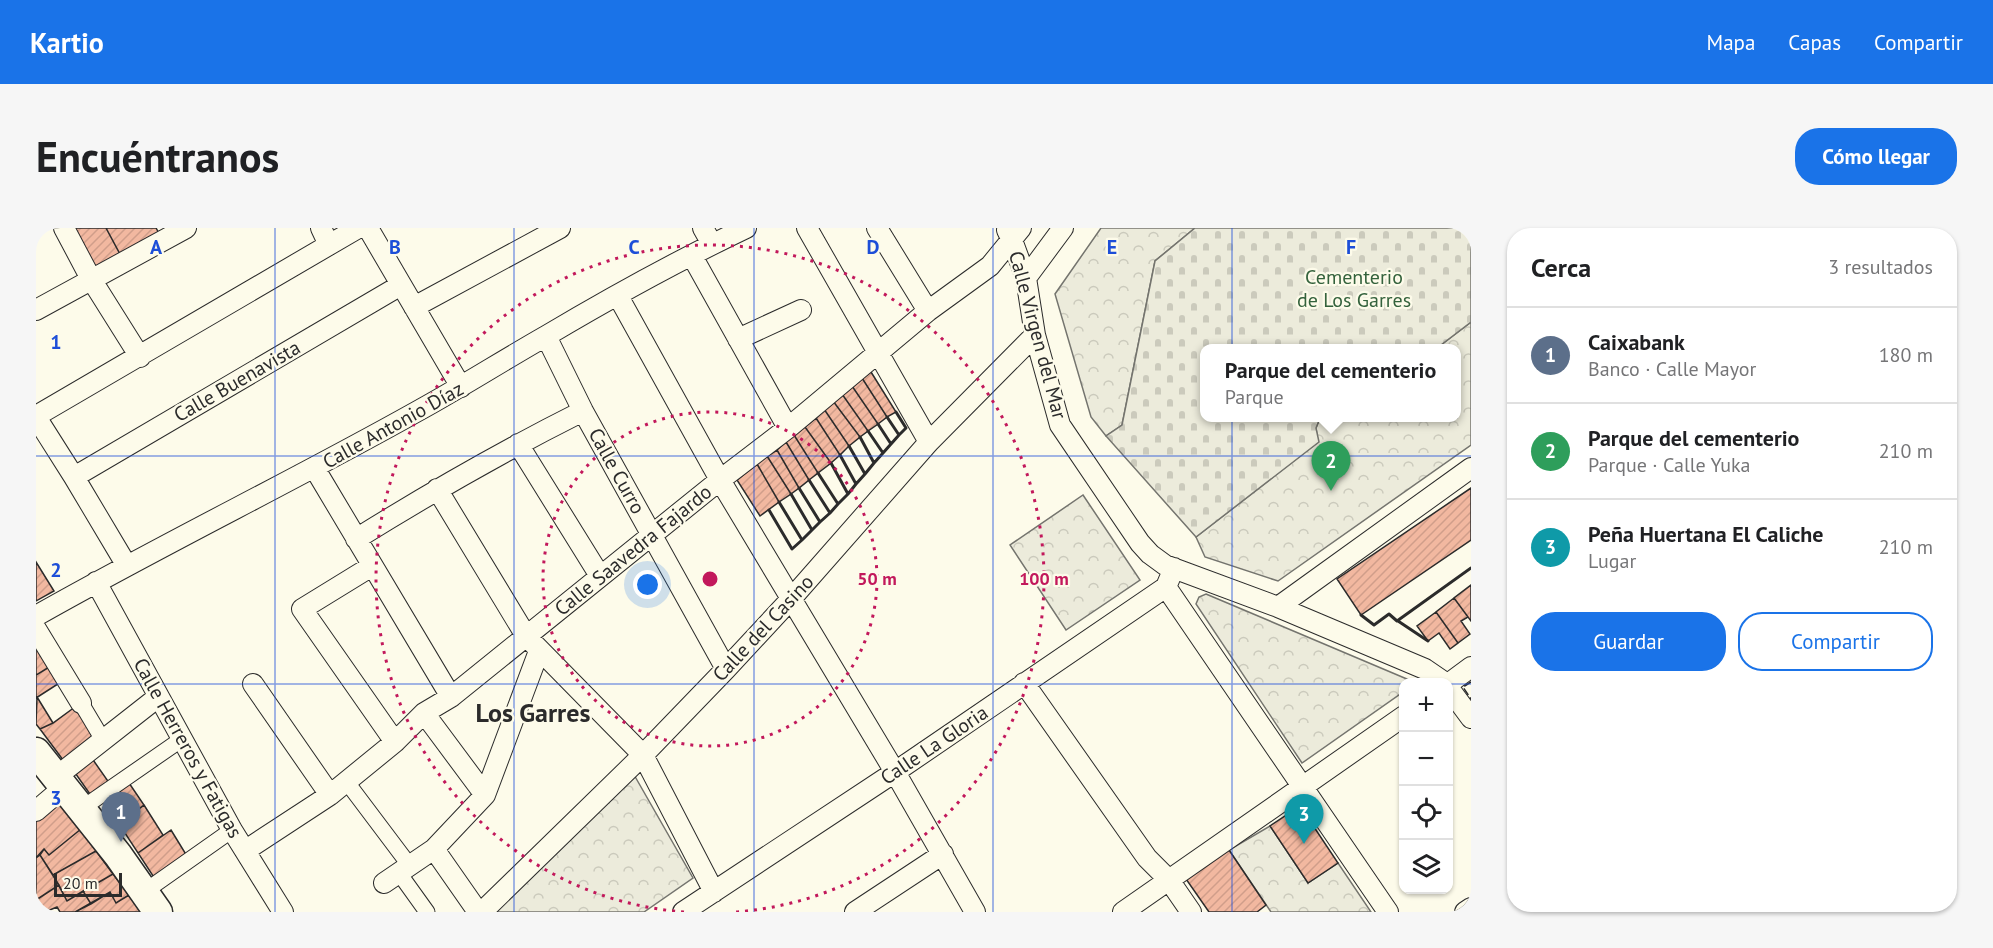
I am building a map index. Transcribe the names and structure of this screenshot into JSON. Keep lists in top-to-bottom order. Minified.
{"streets":{"street":["Calle Virgen del Mar","Calle Buenavista","Calle Antonio Díaz","Calle Curro","Calle Saavedra Fajardo","Calle del Casino","Calle La Gloria","Calle Herreros y Fatigas"]},"crossings":[["Calle Virgen del Mar","Calle Saavedra Fajardo"],["Calle Virgen del Mar","Calle del Casino"],["Calle Virgen del Mar","Calle La Gloria"],["Calle Antonio Díaz","Calle Curro"],["Calle Antonio Díaz","Calle Herreros y Fatigas"],["Calle Curro","Calle Saavedra Fajardo"],["Calle Curro","Calle del Casino"],["Calle Saavedra Fajardo","Calle Herreros y Fatigas"]],"districts":["Los Garres"],"parks":["Cementerio de Los Garres"],"scale_bar":"20 m","page":{"header":"Kartio","nav":["Mapa","Capas","Compartir"],"buttons":["Cómo llegar",["Guardar","Compartir"]],"title":"Encuéntranos","heading":["Cerca","3 resultados"],"list":[{"mark":"1","name":"Caixabank","note":"Banco · Calle Mayor","value":"180 m"},{"mark":"2","name":"Parque del cementerio","note":"Parque · Calle Yuka","value":"210 m"},{"mark":"3","name":"Peña Huertana El Caliche","note":"Lugar","value":"210 m"}],"popup":["Parque del cementerio","Parque"],"pins":["2","1","3"],"map_buttons":["+","−"],"scale":"20 m"},"grid":{"columns":["A","B","C","D","E","F"],"rows":["1","2","3"]},"rings":["50 m","100 m"]}
